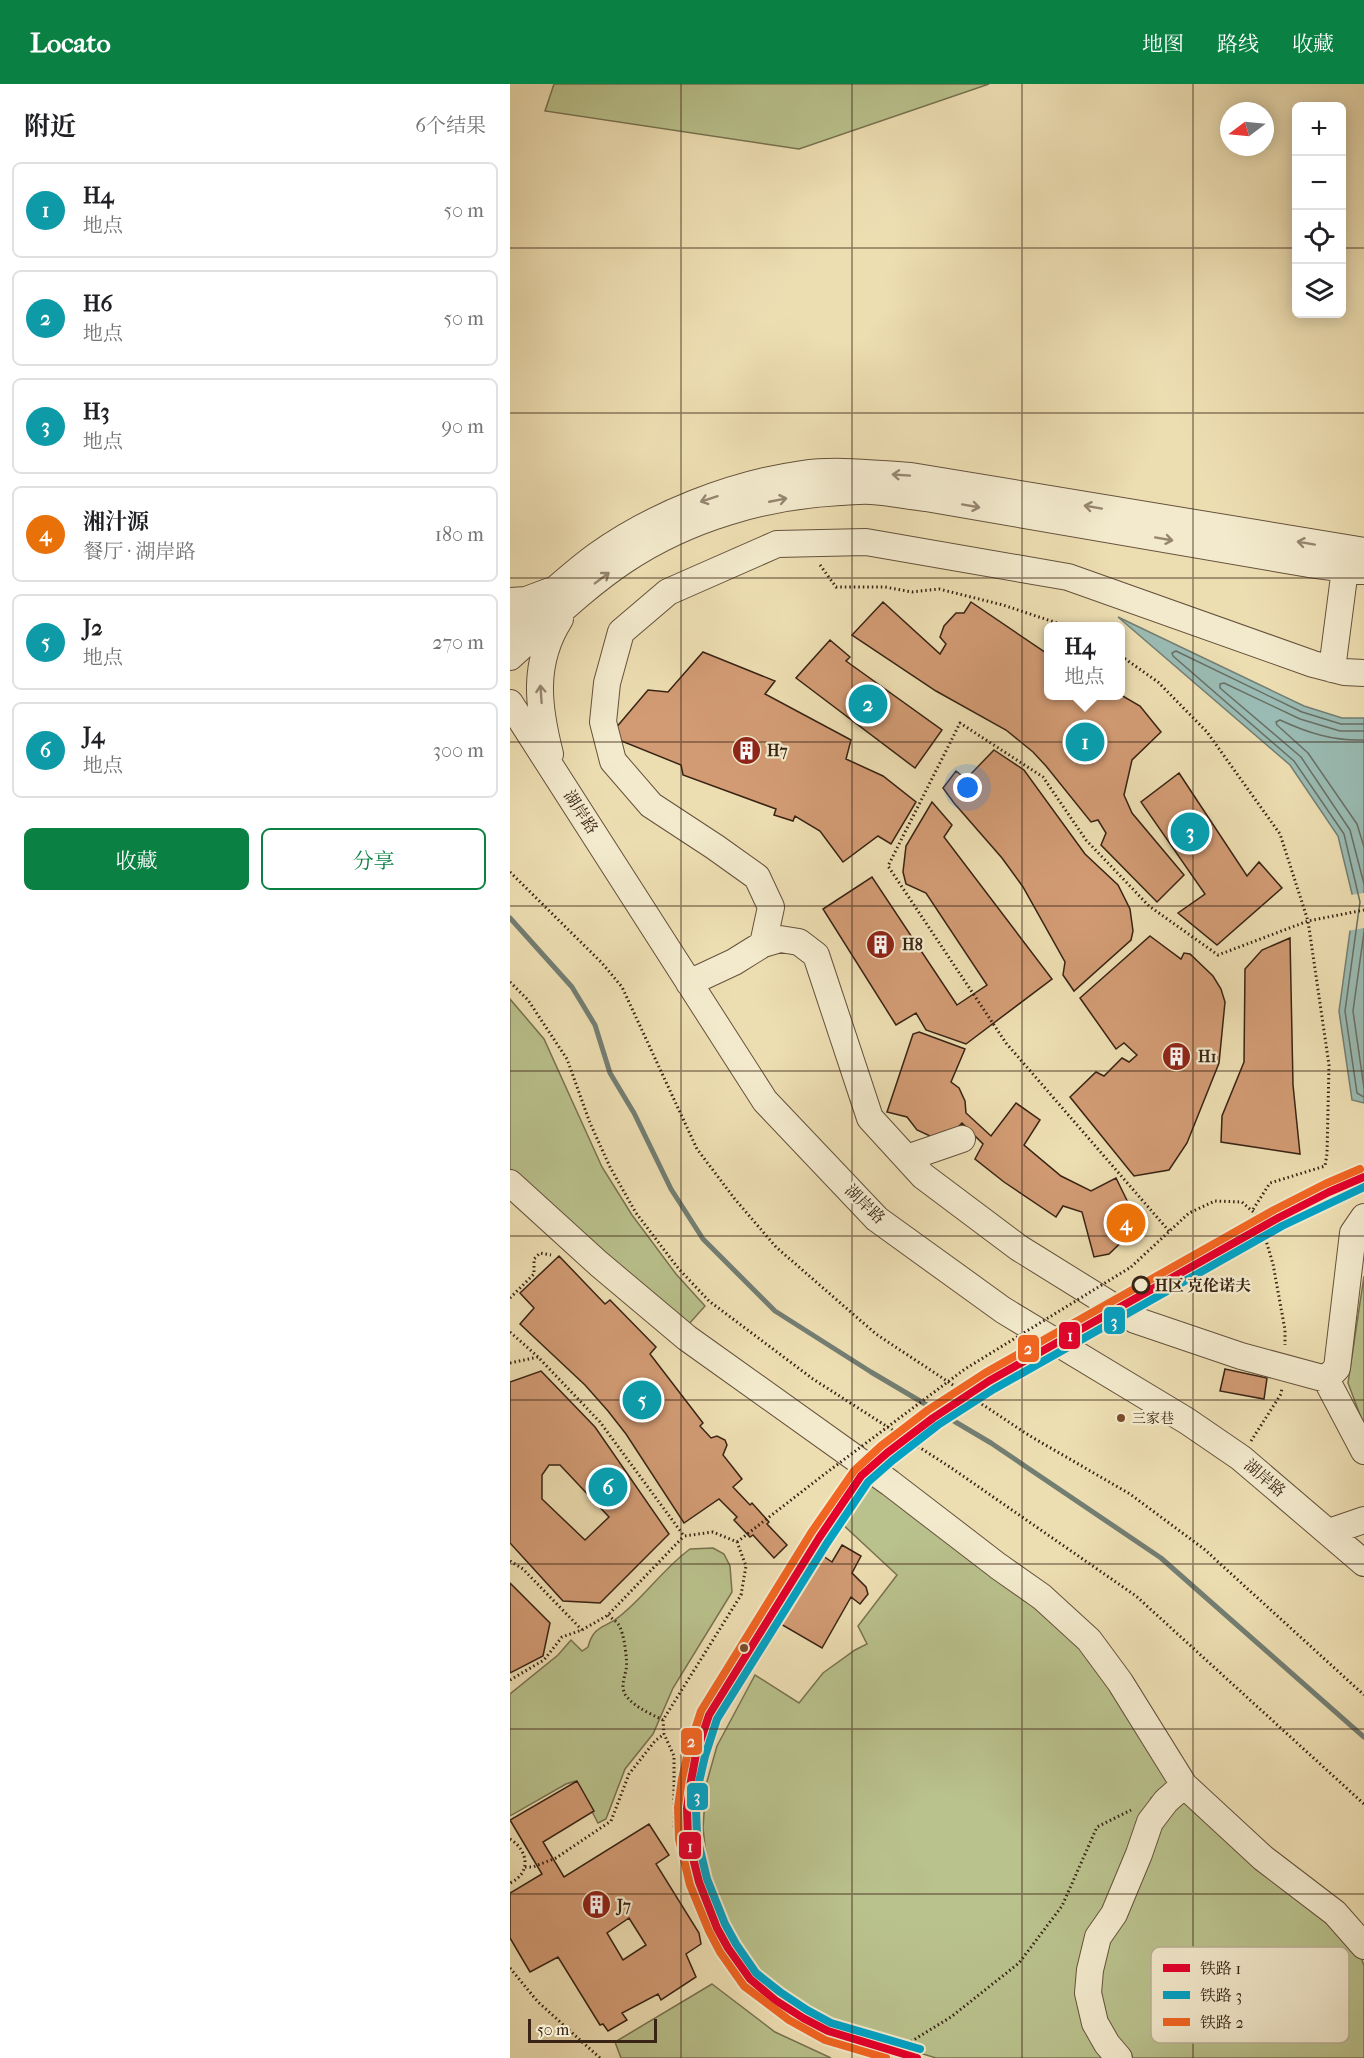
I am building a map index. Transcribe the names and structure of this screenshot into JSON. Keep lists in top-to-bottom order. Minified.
{"streets":{"street":["湖岸路"]},"places":{"building":["H7","H8","H1","J7"],"other":["H区 克伦诺夫","三家巷"]},"lines":["rail line 2","rail line 1","rail line 3"],"legend":["铁路 1","铁路 3","铁路 2"],"scale_bar":"50 m","north":"left","page":{"header":"Locato","nav":["地图","路线","收藏"],"heading":["附近","6个结果"],"map_buttons":["+","−"],"list":[{"mark":"1","name":"H4","note":"地点","value":"50 m"},{"mark":"2","name":"H6","note":"地点","value":"50 m"},{"mark":"3","name":"H3","note":"地点","value":"90 m"},{"mark":"4","name":"湘汁源","note":"餐厅 · 湖岸路","value":"180 m"},{"mark":"5","name":"J2","note":"地点","value":"270 m"},{"mark":"6","name":"J4","note":"地点","value":"300 m"}],"popup":["H4","地点"],"pins":["2","1","3","4","5","6"],"buttons":["收藏","分享"],"scale":"50 m"}}
